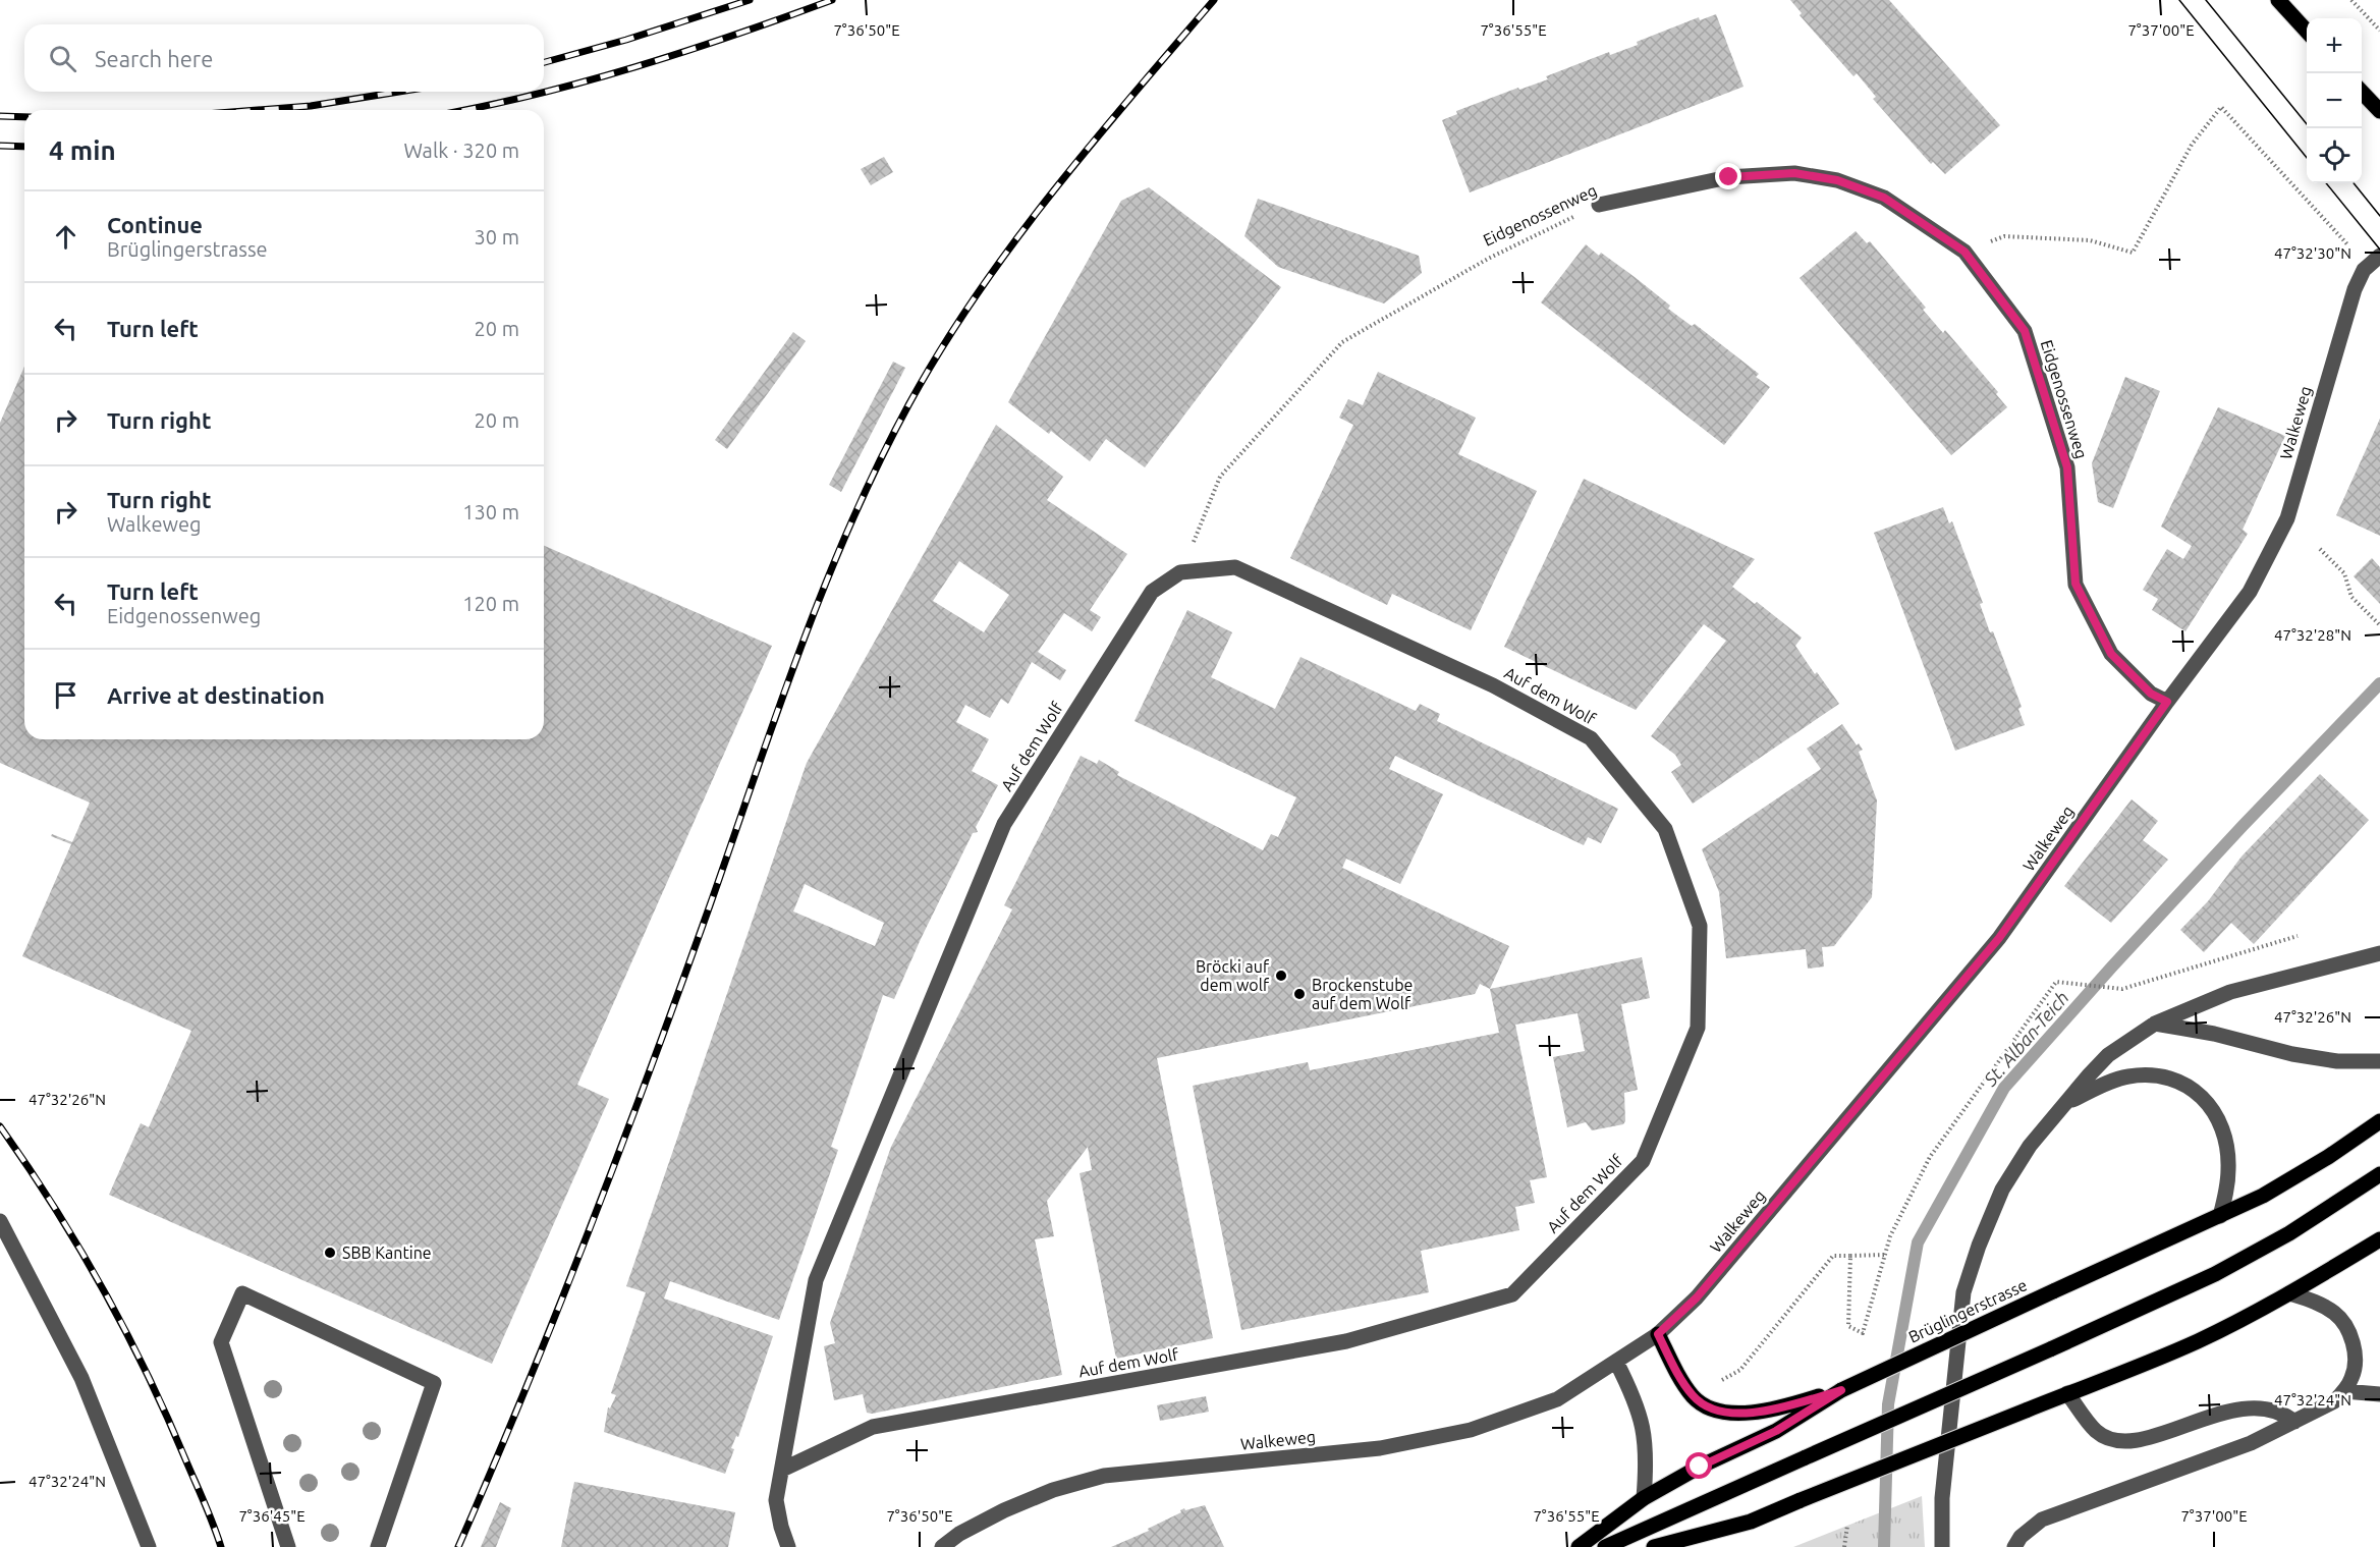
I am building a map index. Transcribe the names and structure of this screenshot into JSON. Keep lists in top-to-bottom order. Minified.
{"streets":{"main road":["Brüglingerstrasse"],"street":["Eidgenossenweg","Walkeweg","Auf dem Wolf"]},"crossings":[["Eidgenossenweg","Walkeweg"],["Eidgenossenweg","Auf dem Wolf"]],"water":["St. Alban-Teich"],"places":["Bröcki auf dem wolf","Brockenstube auf dem Wolf","SBB Kantine"],"page":{"map_buttons":["+","−"],"search":"Search here","heading":["4 min","Walk · 320 m"],"list":[["Continue","Brüglingerstrasse","30 m"],["Turn left","20 m"],["Turn right","20 m"],["Turn right","Walkeweg","130 m"],["Turn left","Eidgenossenweg","120 m"],"Arrive at destination"]},"coordinates":["7°36'50\"E","7°36'55\"E","7°37'00\"E","47°32'30\"N","47°32'28\"N","47°32'26\"N","47°32'24\"N","7°36'45\"E"]}
